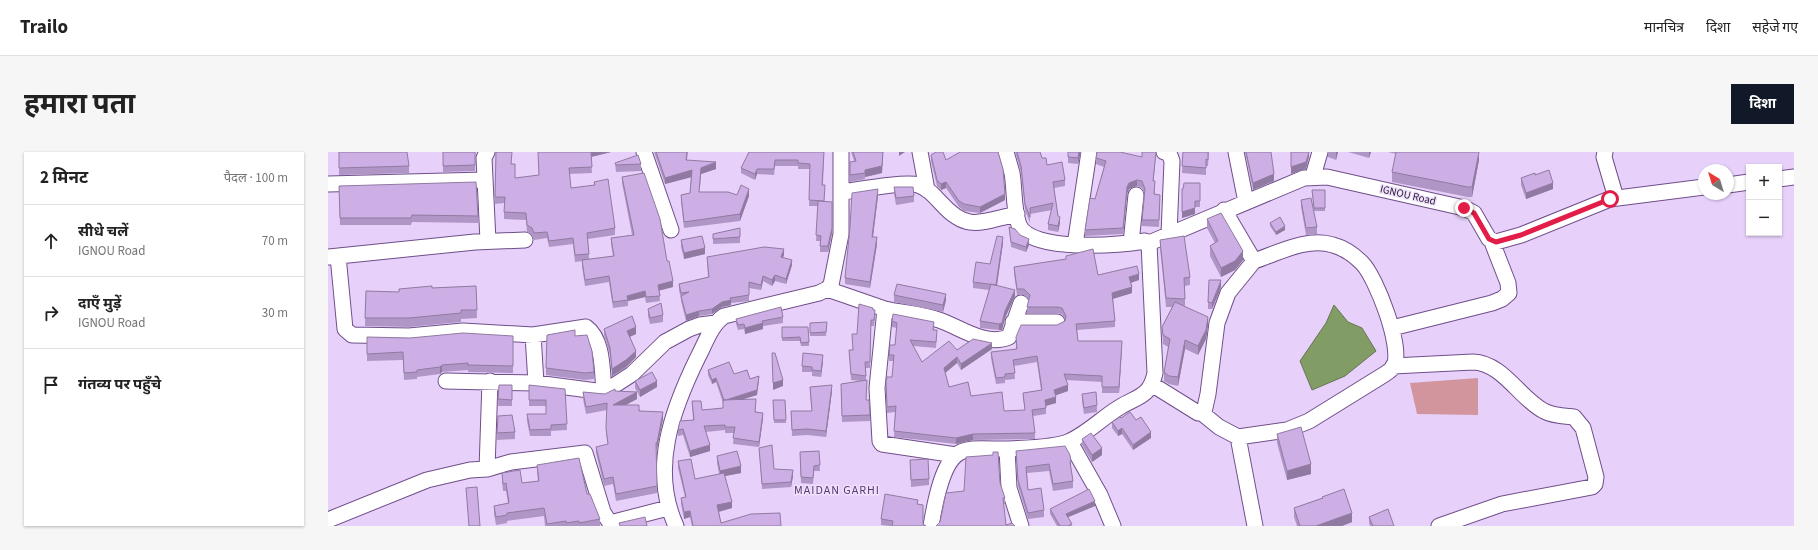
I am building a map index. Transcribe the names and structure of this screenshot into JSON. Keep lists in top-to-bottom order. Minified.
{"streets":{"street":["IGNOU Road"]},"districts":["MAIDAN GARHI"],"north":"top left","page":{"header":"Trailo","nav":["मानचित्र","दिशा","सहेजे गए"],"title":"हमारा पता","buttons":"दिशा","heading":["2 मिनट","पैदल · 100 m"],"map_buttons":["+","−"],"list":[["सीधे चलें","IGNOU Road","70 m"],["दाएँ मुड़ें","IGNOU Road","30 m"],"गंतव्य पर पहुँचे"]}}
